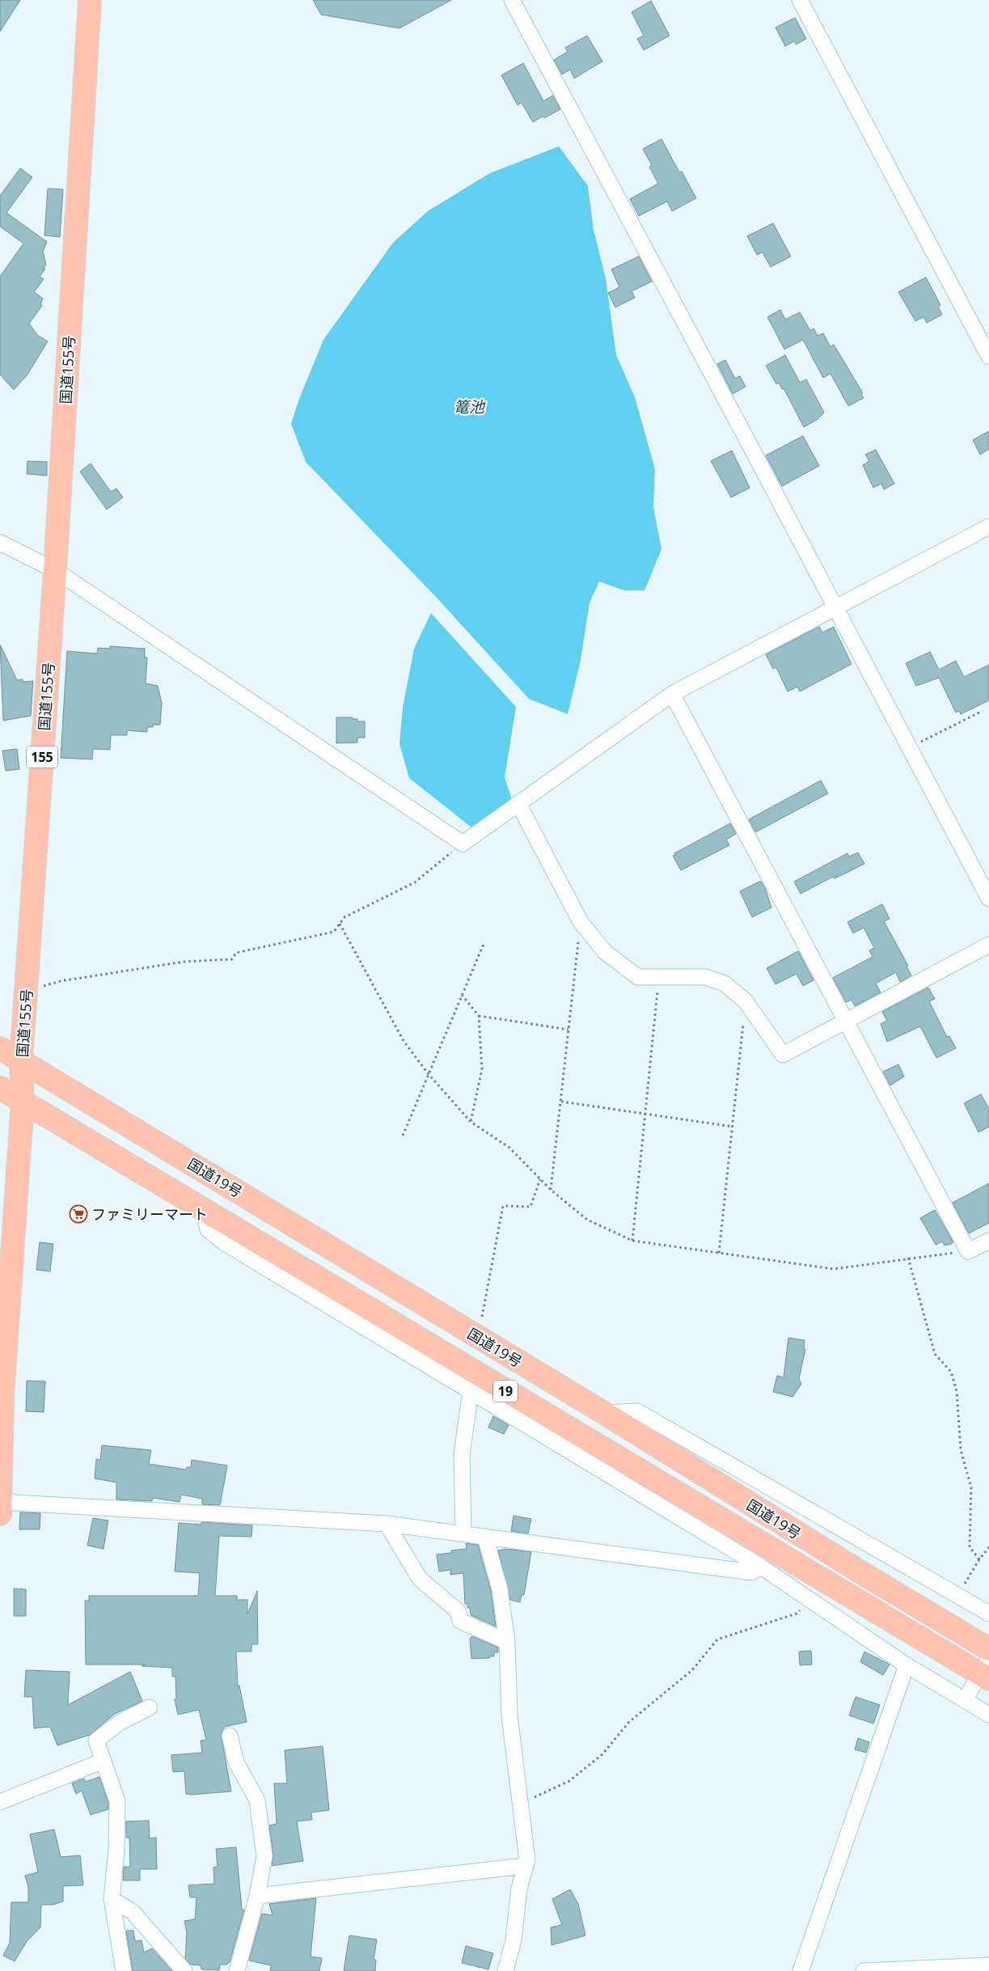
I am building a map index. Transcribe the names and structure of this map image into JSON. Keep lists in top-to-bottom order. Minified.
{"streets":{"highway":["国道155号","155","国道19号","19"]},"crossings":[["国道155号","国道19号"]],"water":["篭池"],"places":{"supermarket":["ファミリーマート"]}}
